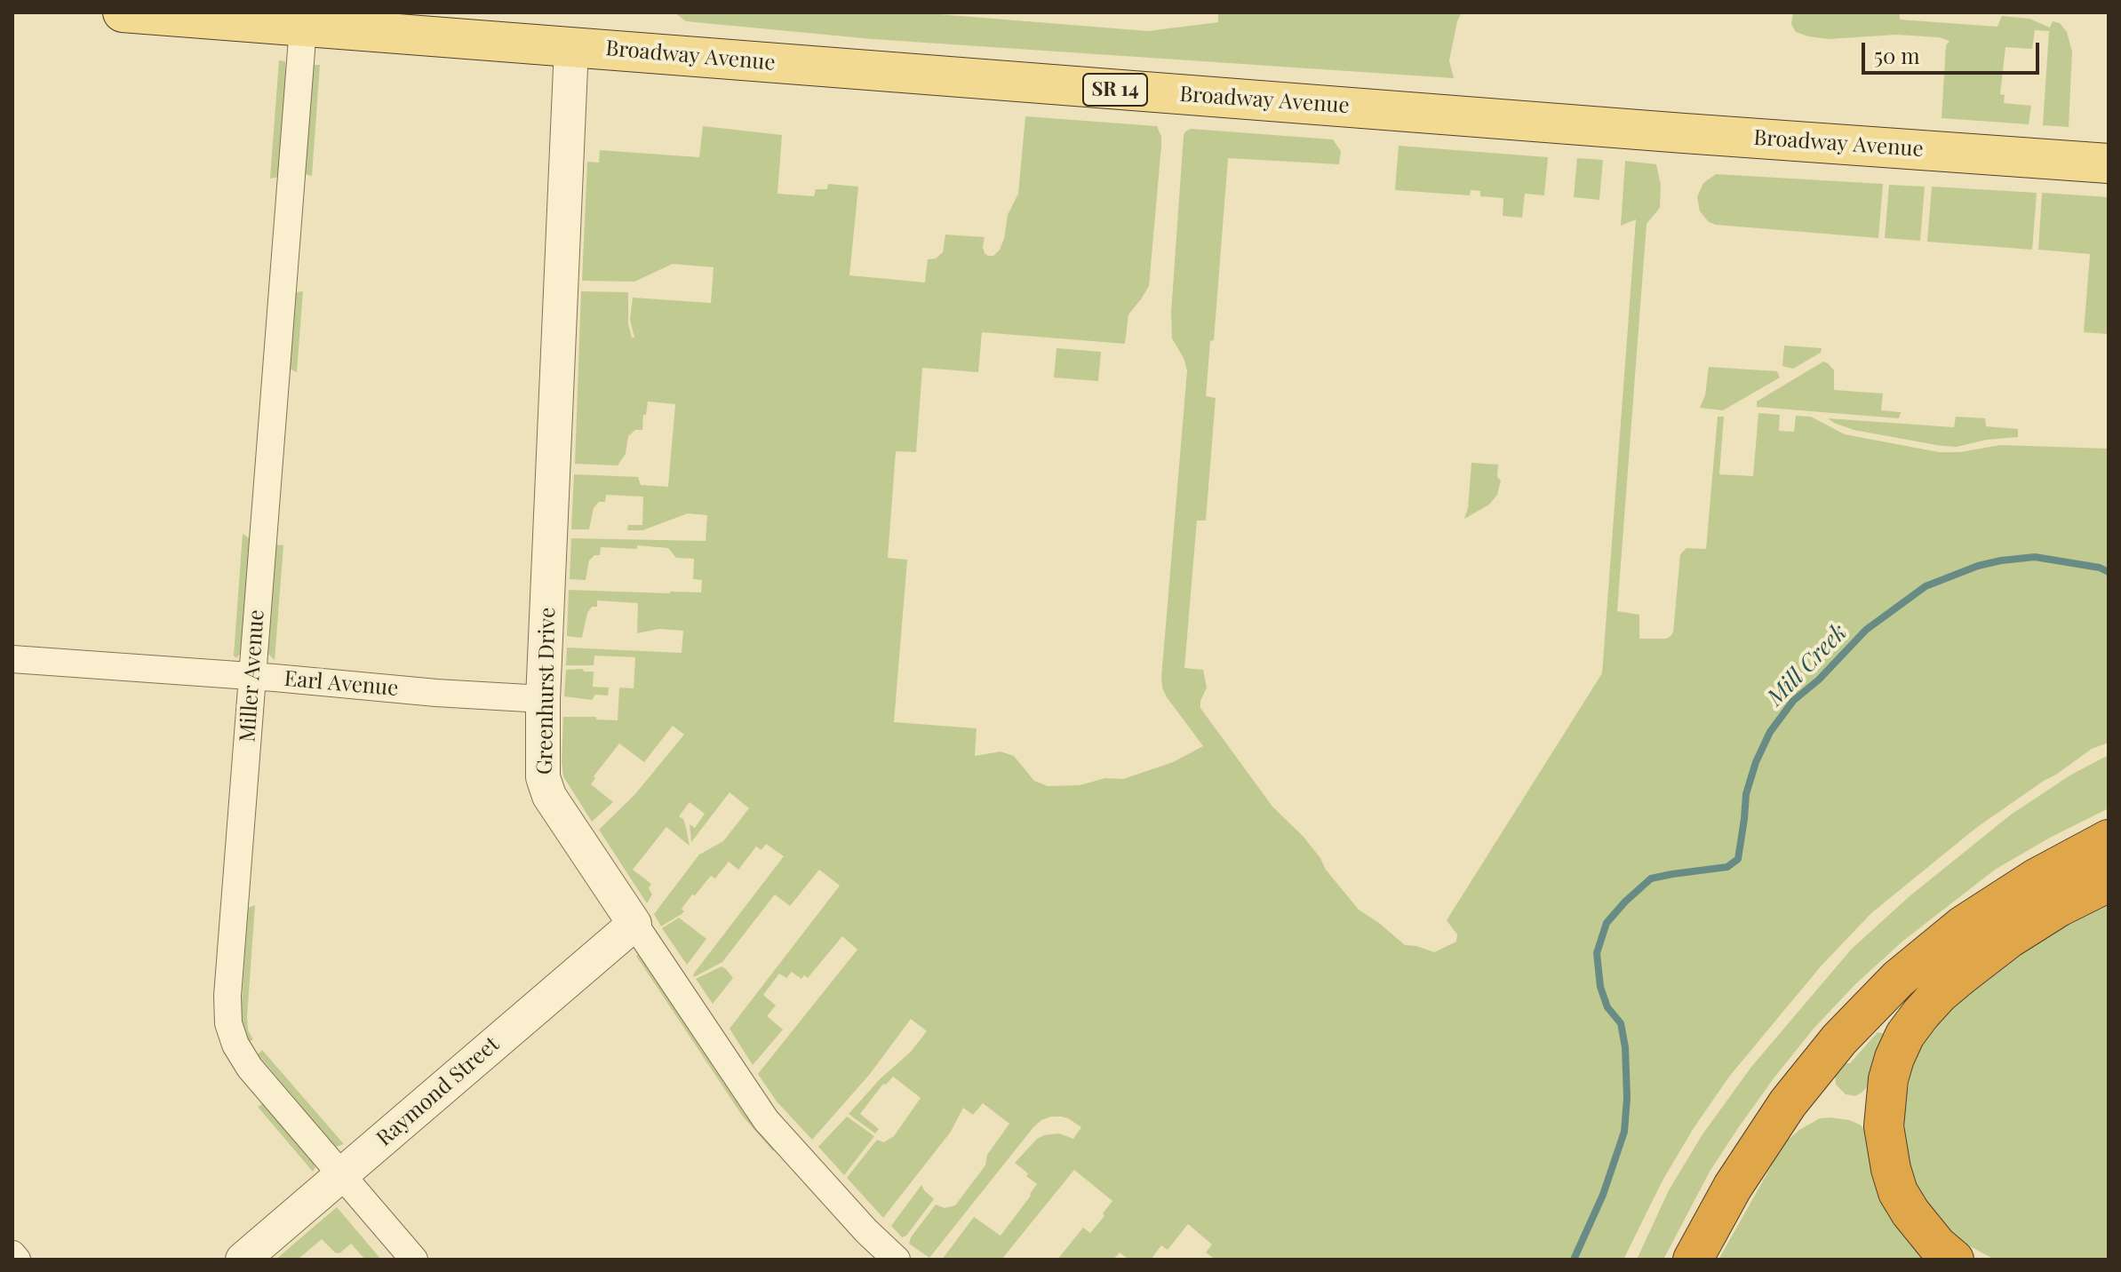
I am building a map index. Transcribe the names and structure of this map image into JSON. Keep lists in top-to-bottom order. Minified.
{"streets":{"main road":["Broadway Avenue","SR 14"],"street":["Miller Avenue","Earl Avenue","Greenhurst Drive","Raymond Street"]},"crossings":[["Broadway Avenue","Miller Avenue"],["Broadway Avenue","Greenhurst Drive"],["Miller Avenue","Earl Avenue"],["Miller Avenue","Raymond Street"],["Earl Avenue","Greenhurst Drive"],["Greenhurst Drive","Raymond Street"]],"water":["Mill Creek"],"scale_bar":"50 m"}
